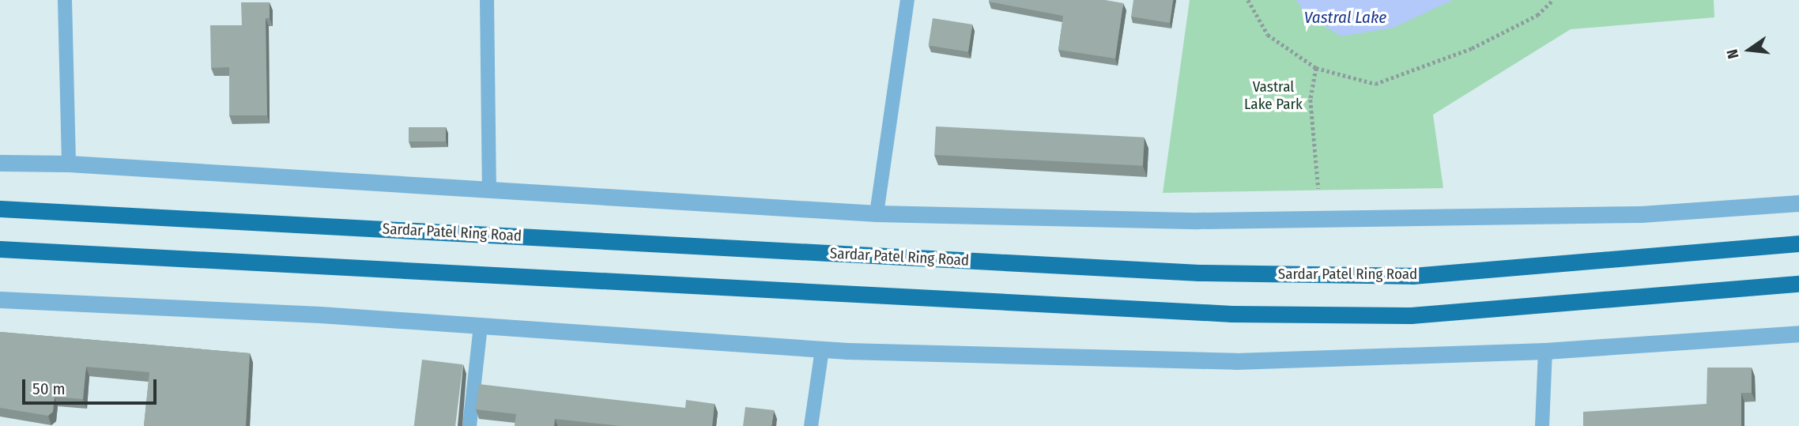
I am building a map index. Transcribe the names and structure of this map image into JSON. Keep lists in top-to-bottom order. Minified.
{"streets":{"highway":["Sardar Patel Ring Road"]},"water":["Vastral Lake"],"parks":["Vastral Lake Park"],"scale_bar":"50 m","north":"left"}
